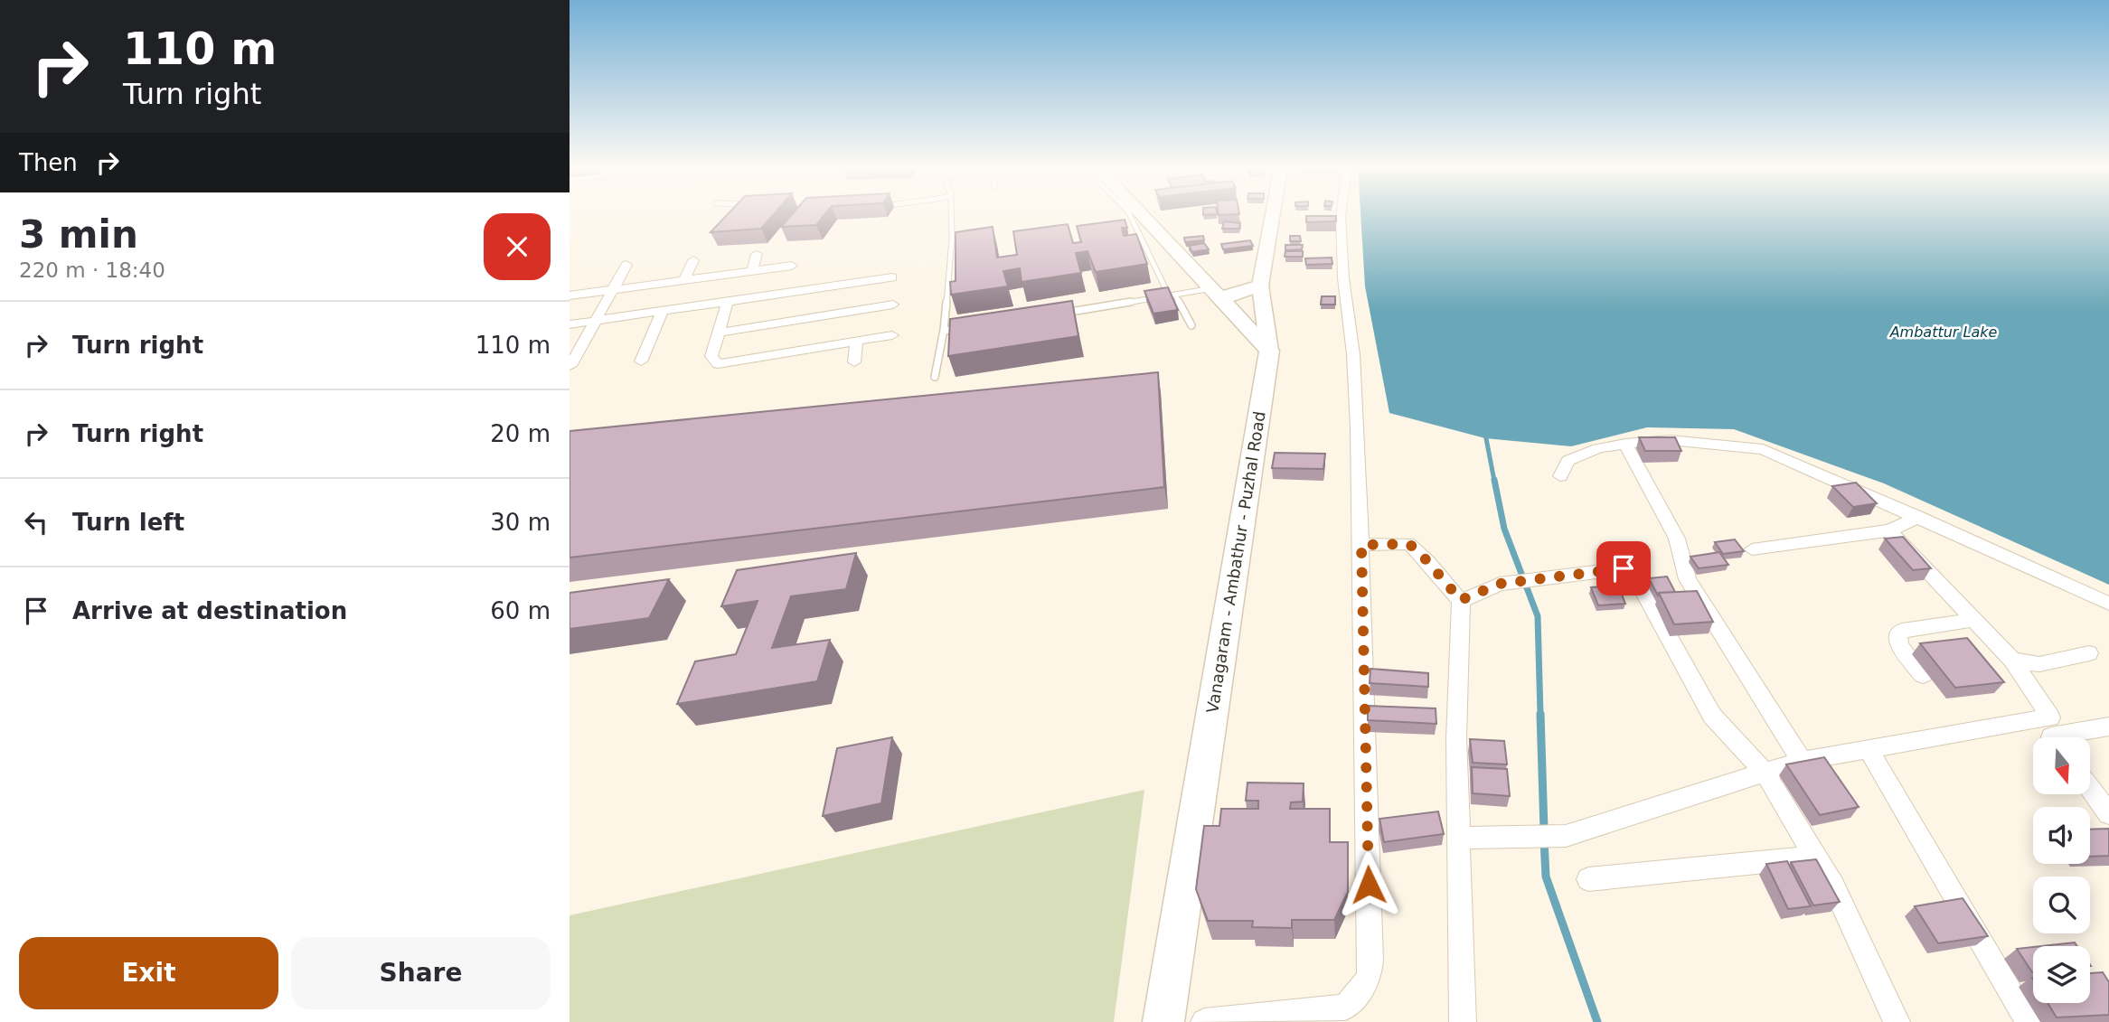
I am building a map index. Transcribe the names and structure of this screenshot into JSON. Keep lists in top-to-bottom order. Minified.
{"streets":{"main road":["Vanagaram - Ambathur - Puzhal Road"]},"water":["Ambattur Lake"],"north":"bottom","page":{"turn":["110 m","Turn right"],"then":"Then","heading":["3 min","220 m · 18:40"],"list":[{"name":"Turn right","value":"110 m"},{"name":"Turn right","value":"20 m"},{"name":"Turn left","value":"30 m"},{"name":"Arrive at destination","value":"60 m"}],"buttons":["Exit","Share"]}}
